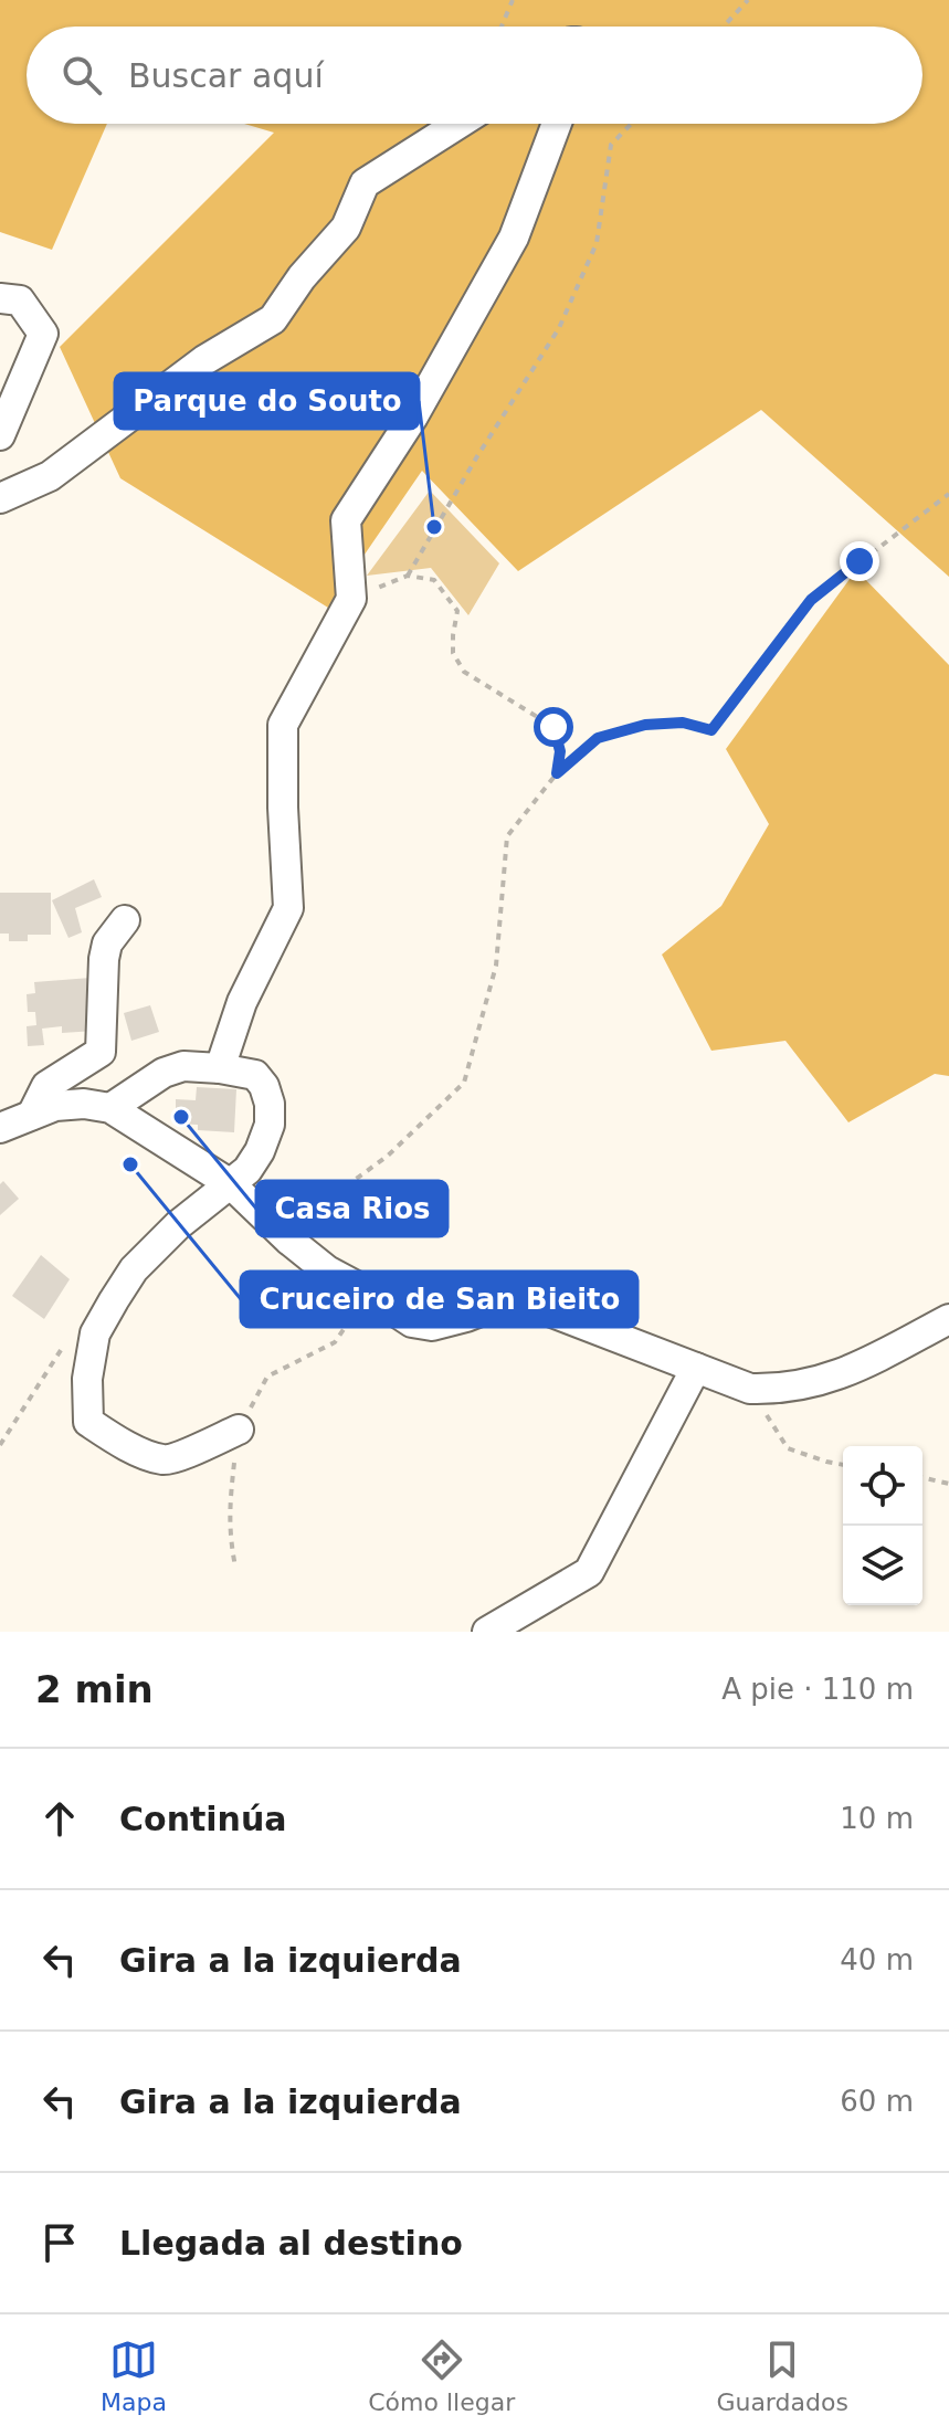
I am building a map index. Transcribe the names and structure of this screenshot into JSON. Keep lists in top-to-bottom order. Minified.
{"places":["Parque do Souto","Casa Rios","Cruceiro de San Bieito"],"page":{"search":"Buscar aquí","heading":["2 min","A pie · 110 m"],"list":[["Continúa","10 m"],["Gira a la izquierda","40 m"],["Gira a la izquierda","60 m"],"Llegada al destino"],"nav":["Mapa","Cómo llegar","Guardados"]}}
